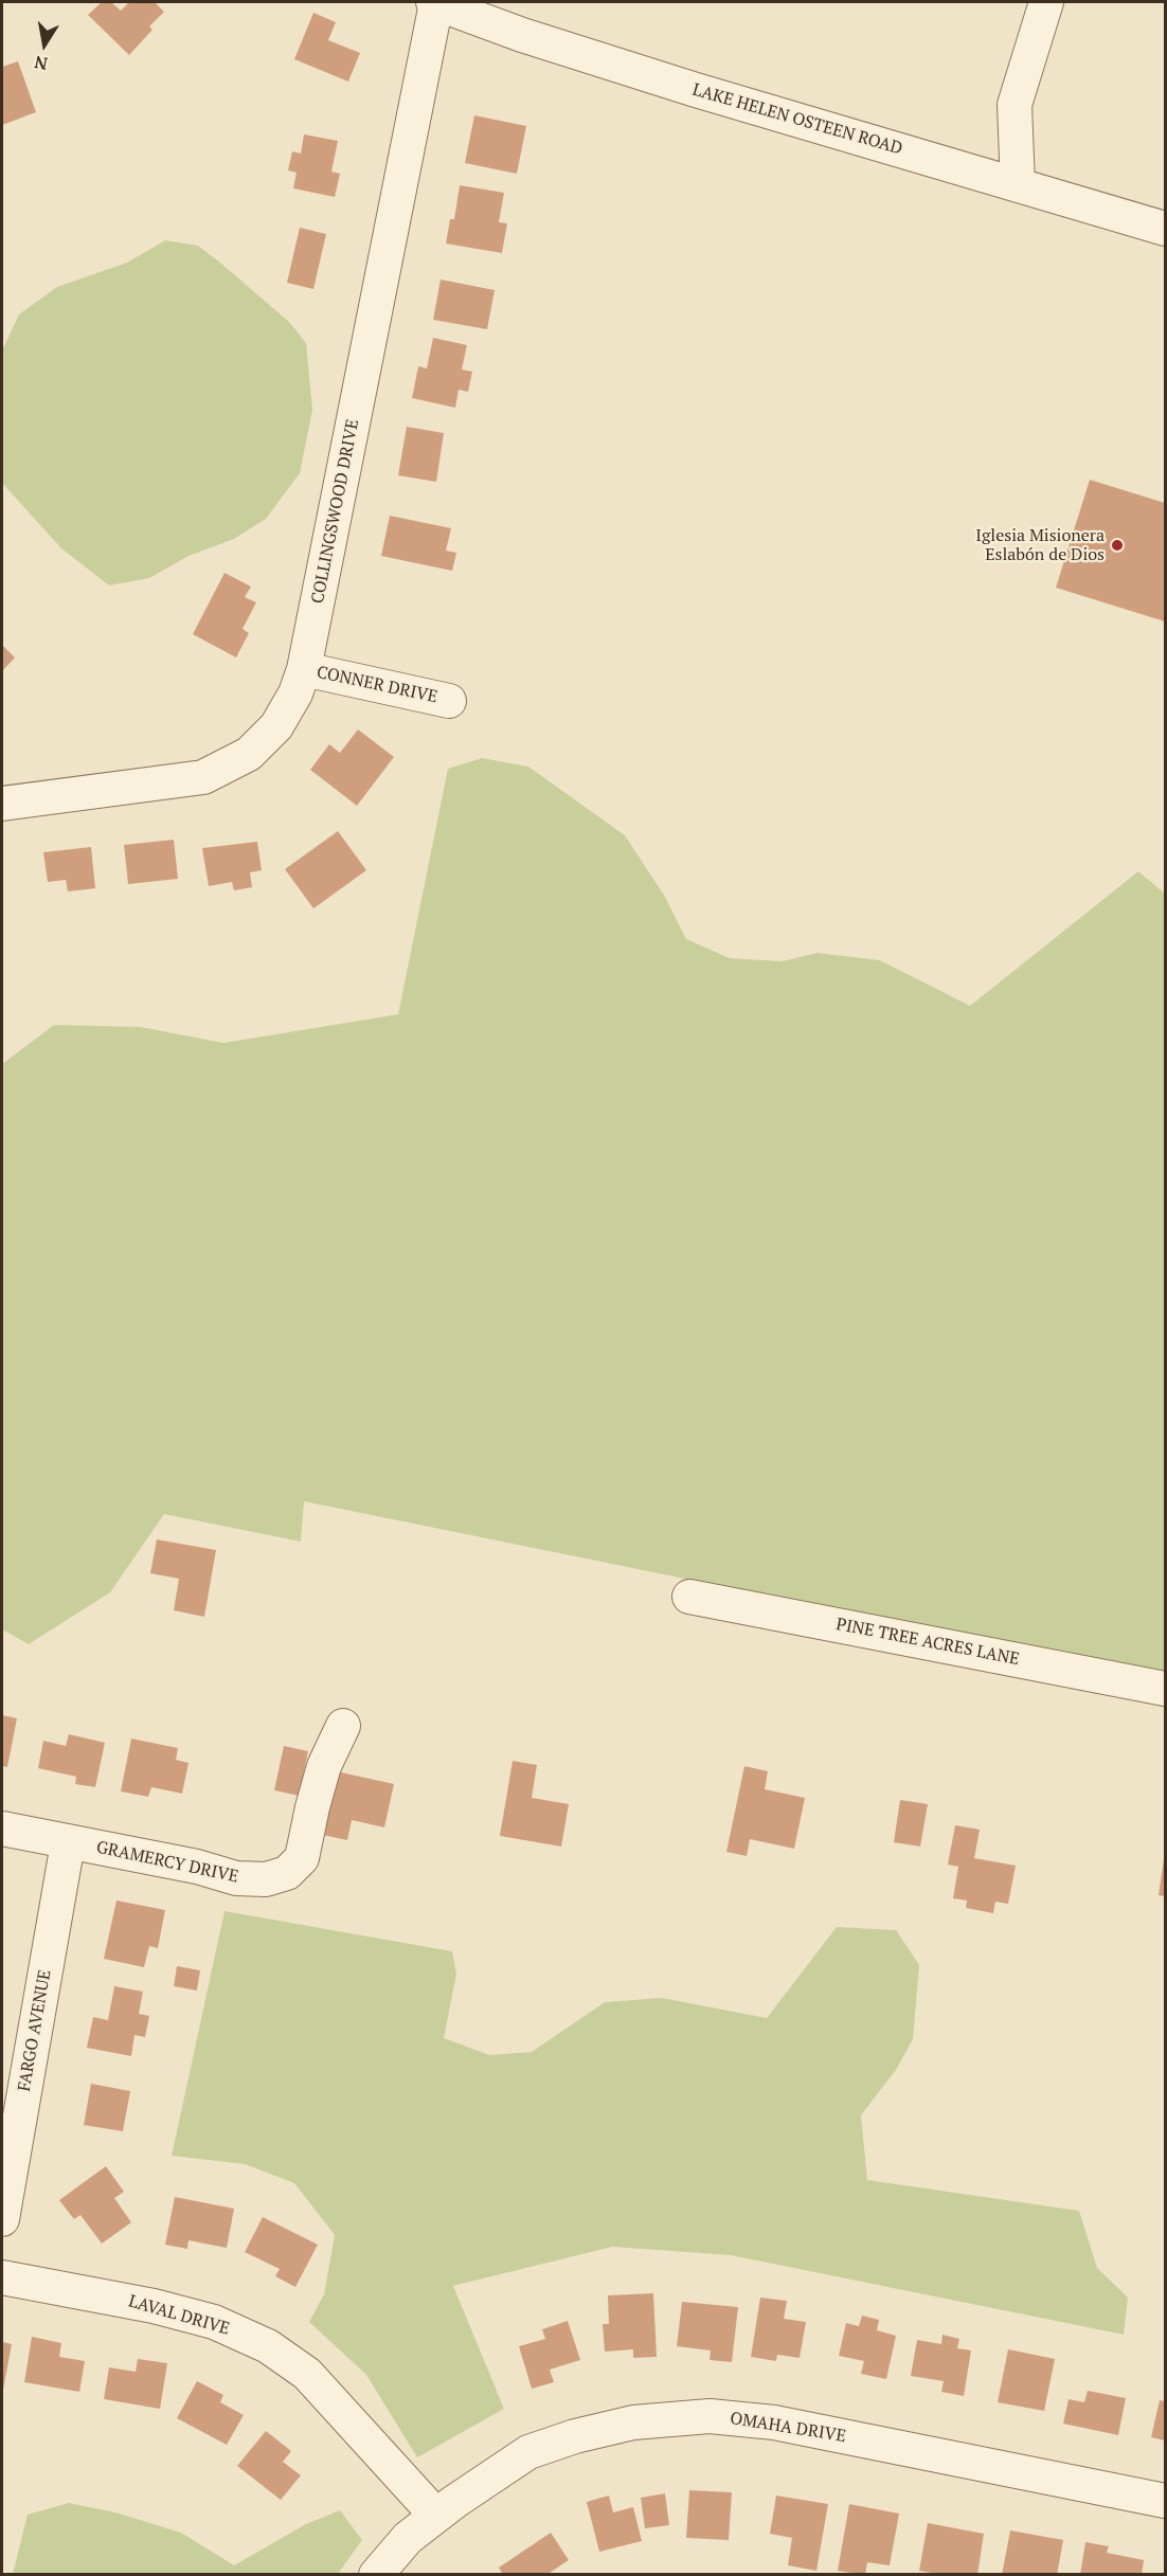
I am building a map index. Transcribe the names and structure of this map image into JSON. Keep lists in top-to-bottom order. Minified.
{"streets":{"street":["LAKE HELEN OSTEEN ROAD","COLLINGSWOOD DRIVE","CONNER DRIVE","PINE TREE ACRES LANE","GRAMERCY DRIVE","FARGO AVENUE","LAVAL DRIVE","OMAHA DRIVE"]},"crossings":[["LAKE HELEN OSTEEN ROAD","COLLINGSWOOD DRIVE"],["COLLINGSWOOD DRIVE","CONNER DRIVE"],["GRAMERCY DRIVE","FARGO AVENUE"],["LAVAL DRIVE","OMAHA DRIVE"]],"places":["Iglesia Misionera Eslabón de Dios"],"north":"bottom"}
